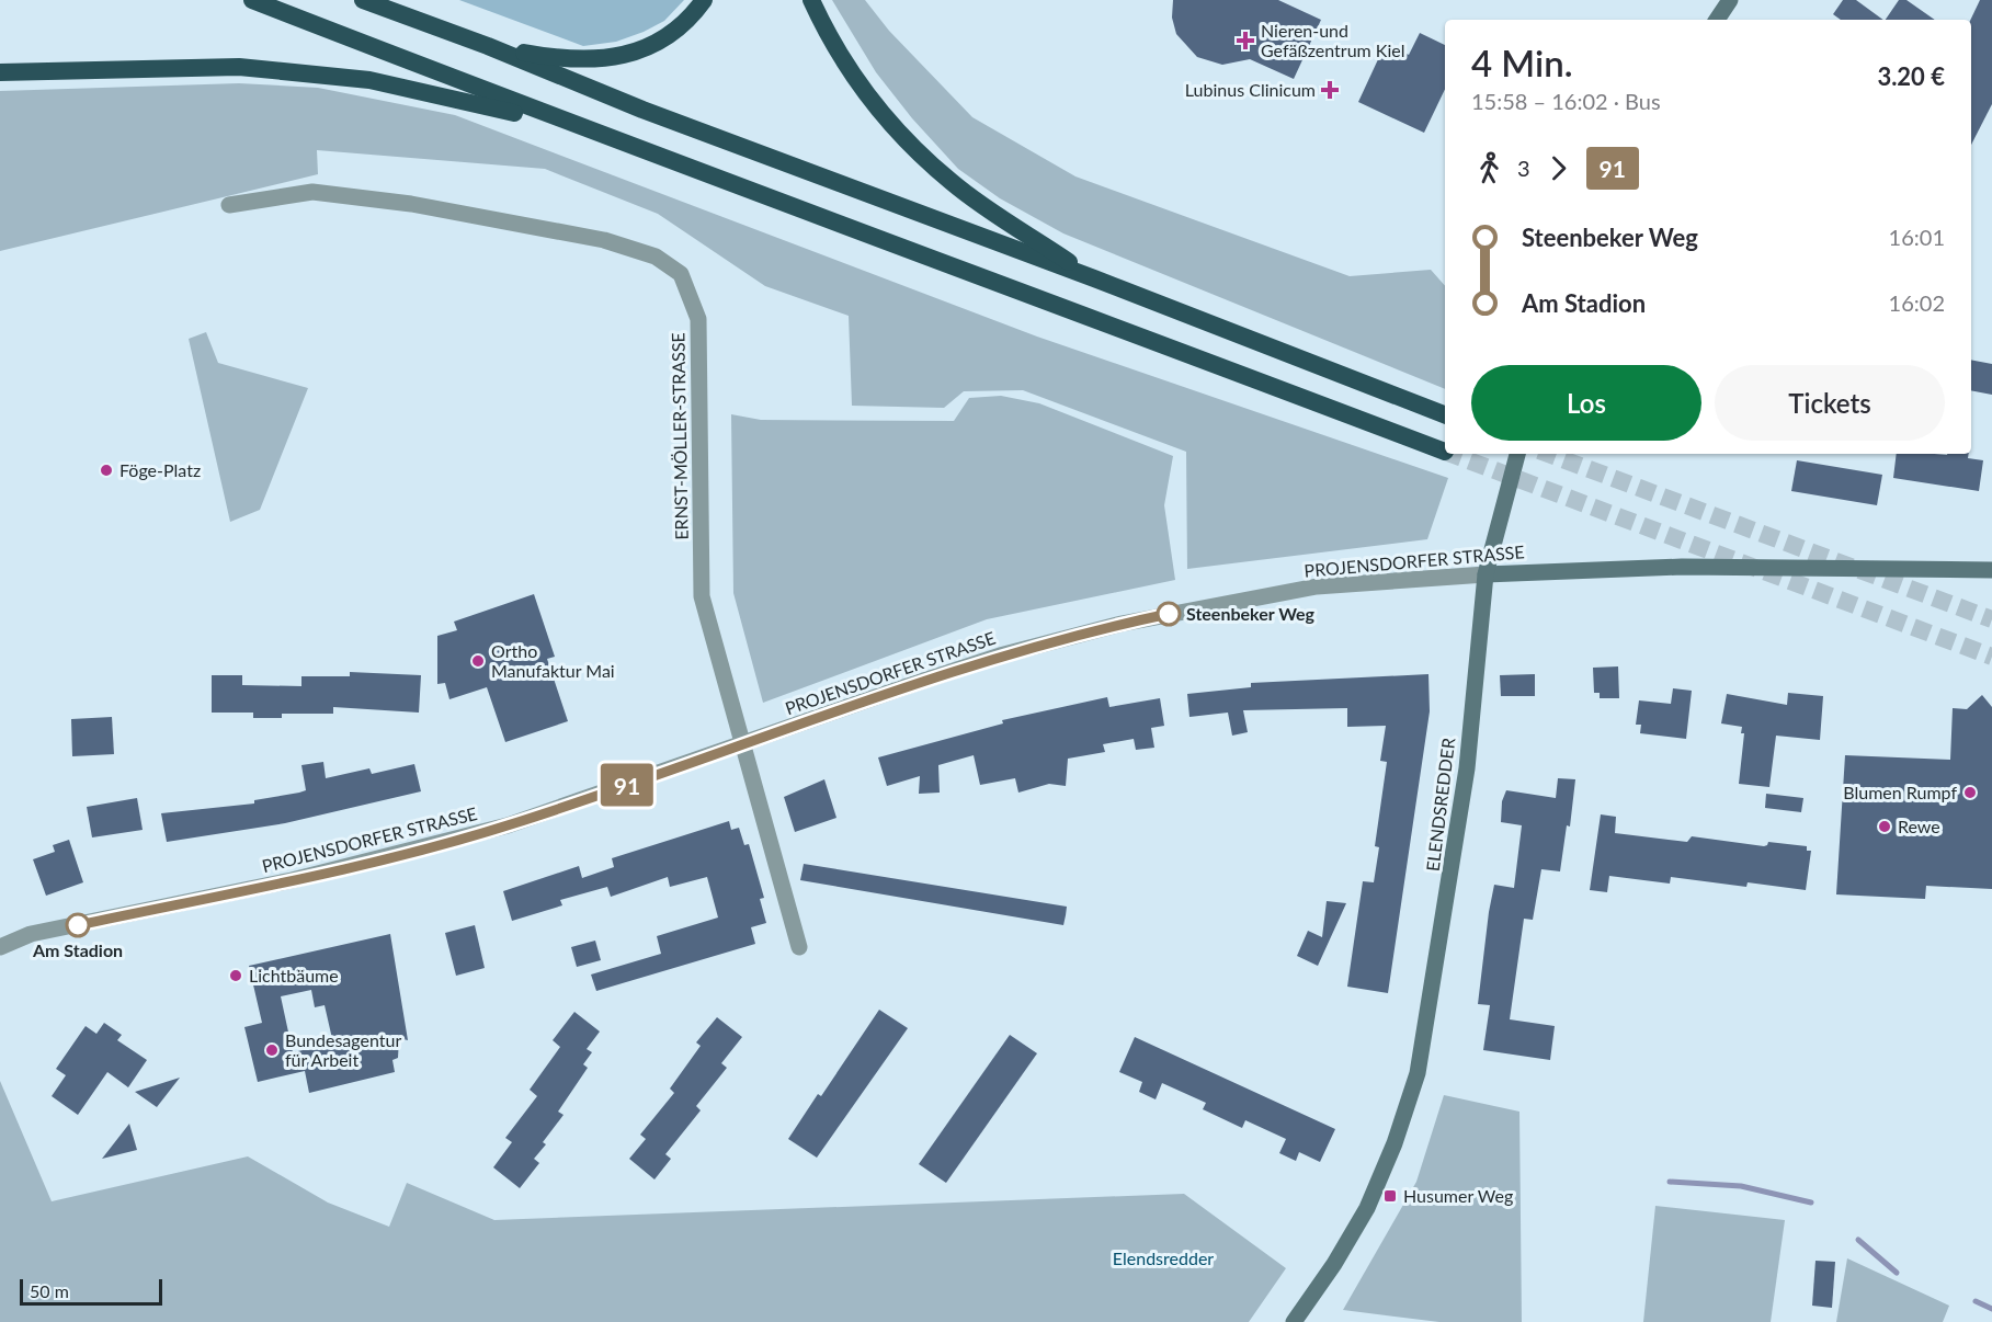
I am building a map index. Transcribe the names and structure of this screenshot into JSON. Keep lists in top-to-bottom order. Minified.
{"streets":{"main road":["PROJENSDORFER STRASSE","ELENDSREDDER"],"street":["ERNST-MÖLLER-STRASSE"]},"crossings":[["ERNST-MÖLLER-STRASSE","PROJENSDORFER STRASSE"],["PROJENSDORFER STRASSE","ELENDSREDDER"]],"parks":["Elendsredder"],"places":{"health":["Nieren-und Gefäßzentrum Kiel","Lubinus Clinicum"],"other":["Föge-Platz","Steenbeker Weg","Ortho Manufaktur Mai","Blumen Rumpf","Rewe","Am Stadion","Lichtbäume","Bundesagentur für Arbeit"],"transit":["Husumer Weg"]},"lines":["bus line 91"],"scale_bar":"50 m","page":{"on_map":"91","heading":["4 Min.","15:58 – 16:02 · Bus","3.20 €"],"legs":["3","91"],"list":[{"name":"Steenbeker Weg","value":"16:01"},{"name":"Am Stadion","value":"16:02"}],"buttons":["Los","Tickets"],"scale":"50 m"}}
